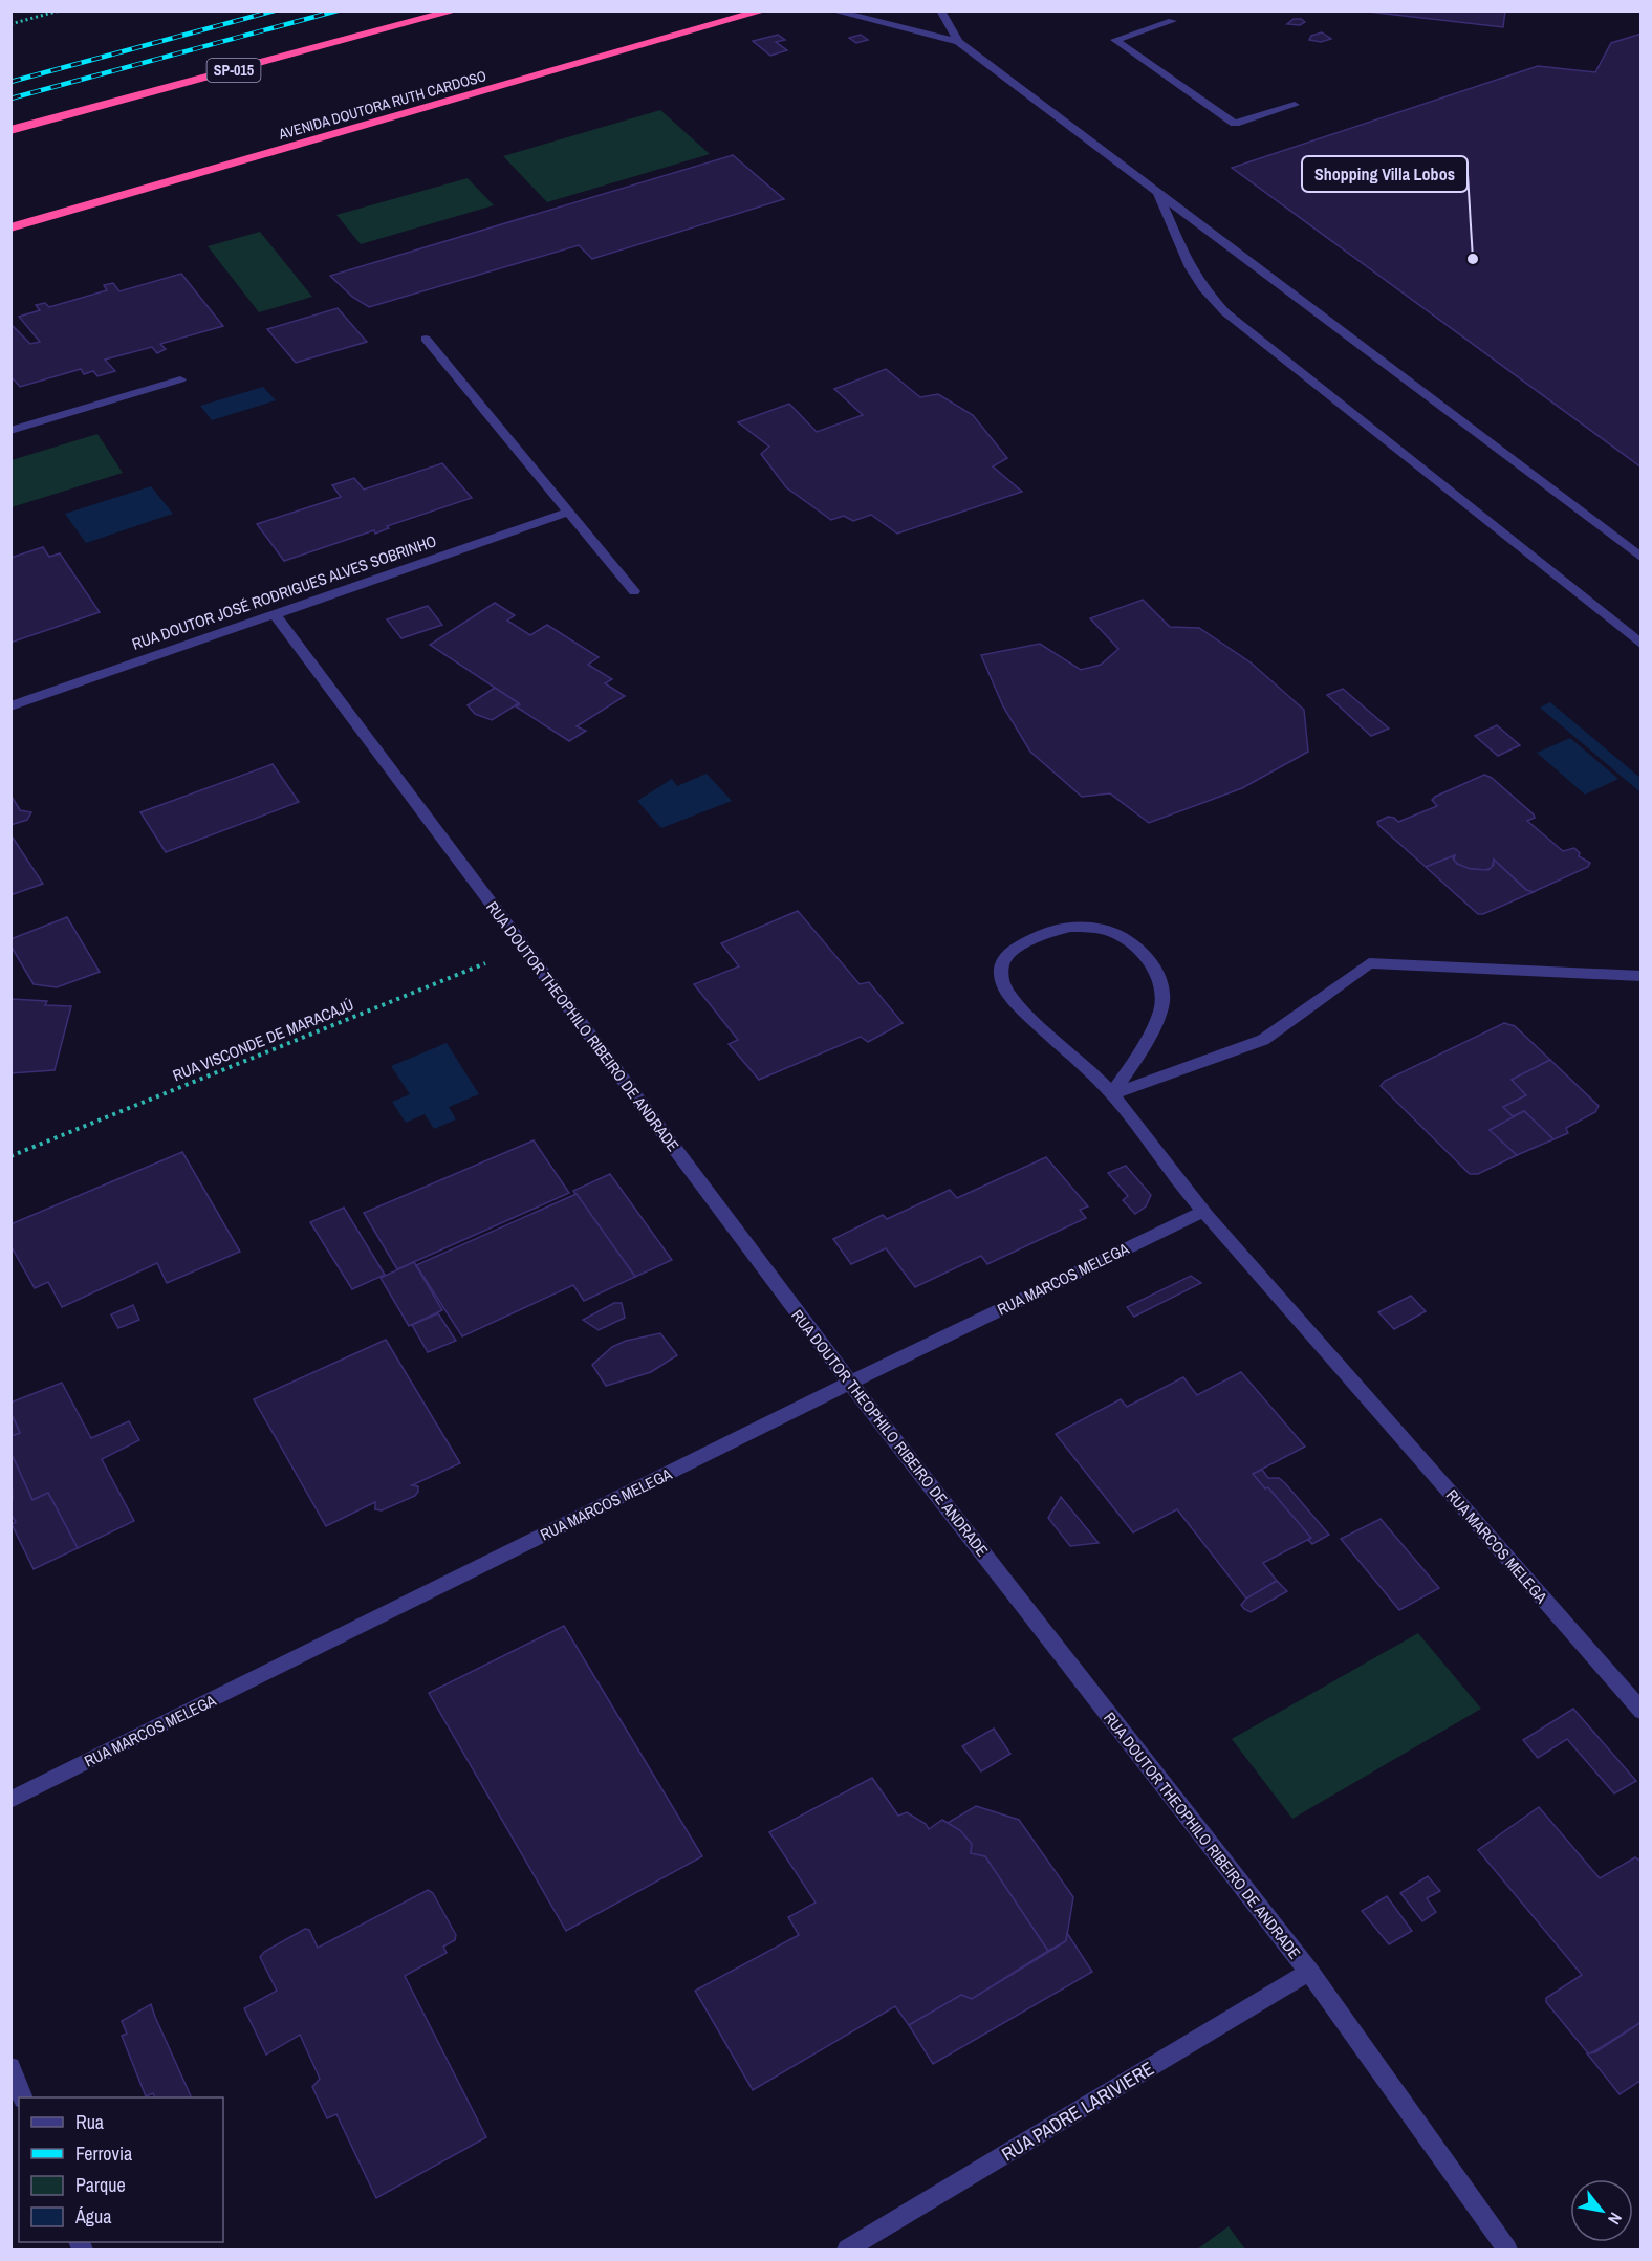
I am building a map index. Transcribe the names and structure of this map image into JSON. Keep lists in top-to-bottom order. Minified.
{"streets":{"highway":["SP-015","AVENIDA DOUTORA RUTH CARDOSO"],"street":["RUA DOUTOR JOSÉ RODRIGUES ALVES SOBRINHO","RUA DOUTOR THEOPHILO RIBEIRO DE ANDRADE","RUA MARCOS MELEGA","RUA PADRE LARIVIERE"],"path":["RUA VISCONDE DE MARACAJÚ"]},"crossings":[["RUA DOUTOR JOSÉ RODRIGUES ALVES SOBRINHO","RUA DOUTOR THEOPHILO RIBEIRO DE ANDRADE"],["RUA DOUTOR THEOPHILO RIBEIRO DE ANDRADE","RUA VISCONDE DE MARACAJÚ"],["RUA DOUTOR THEOPHILO RIBEIRO DE ANDRADE","RUA MARCOS MELEGA"],["RUA DOUTOR THEOPHILO RIBEIRO DE ANDRADE","RUA PADRE LARIVIERE"]],"places":["Shopping Villa Lobos"],"legend":["Rua","Ferrovia","Parque","Água"],"north":"bottom right"}
